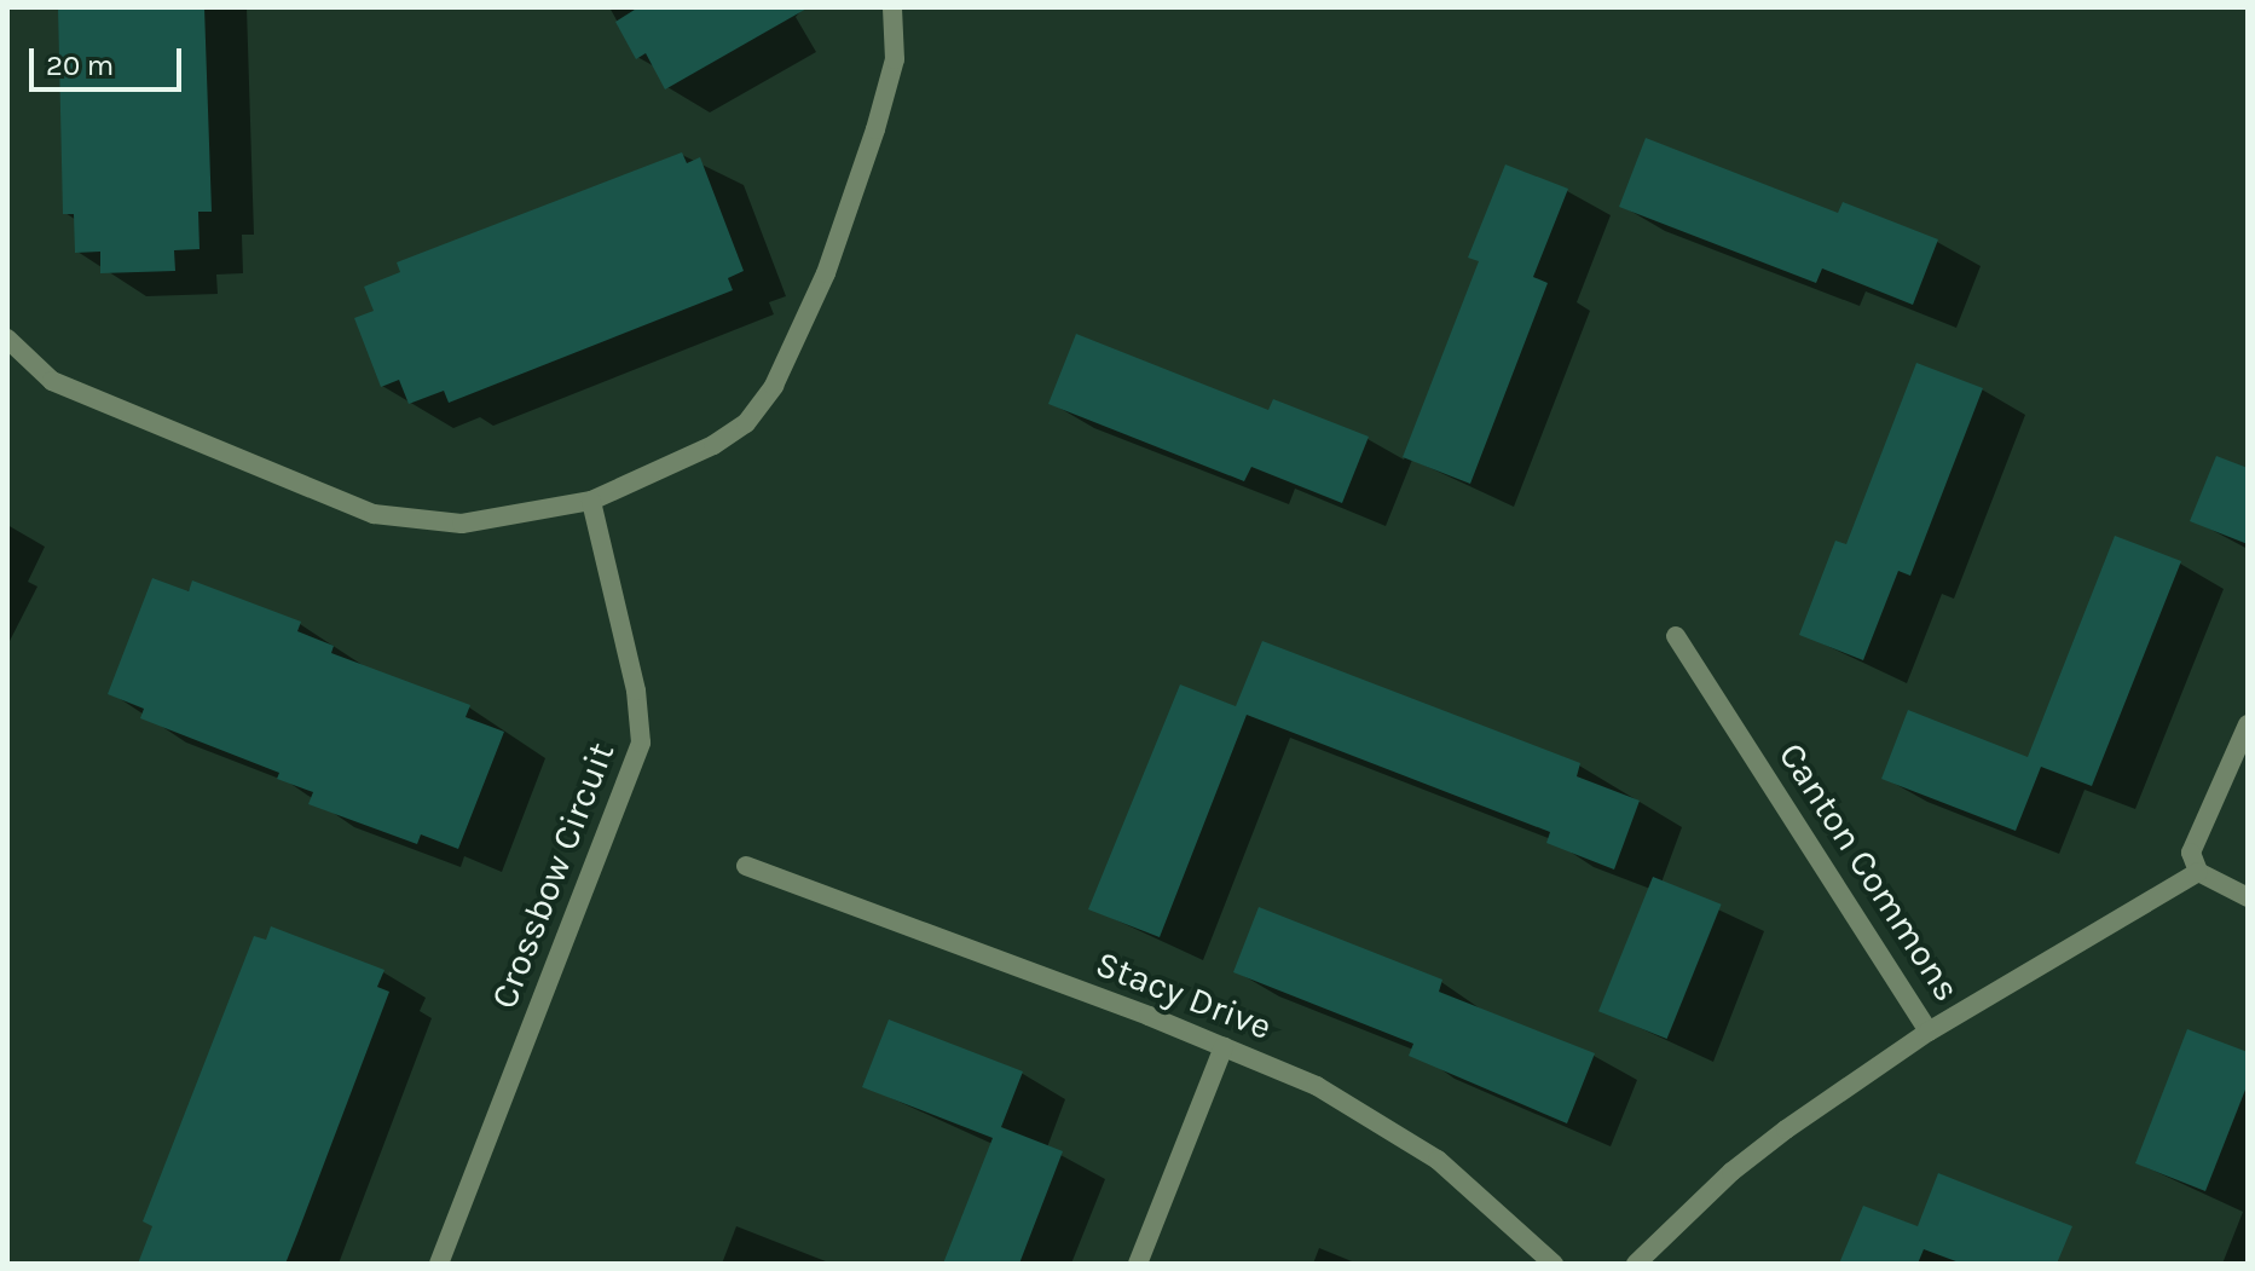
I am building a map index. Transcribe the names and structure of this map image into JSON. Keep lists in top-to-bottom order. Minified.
{"streets":{"street":["Canton Commons","Crossbow Circuit","Stacy Drive"]},"scale_bar":"20 m"}
